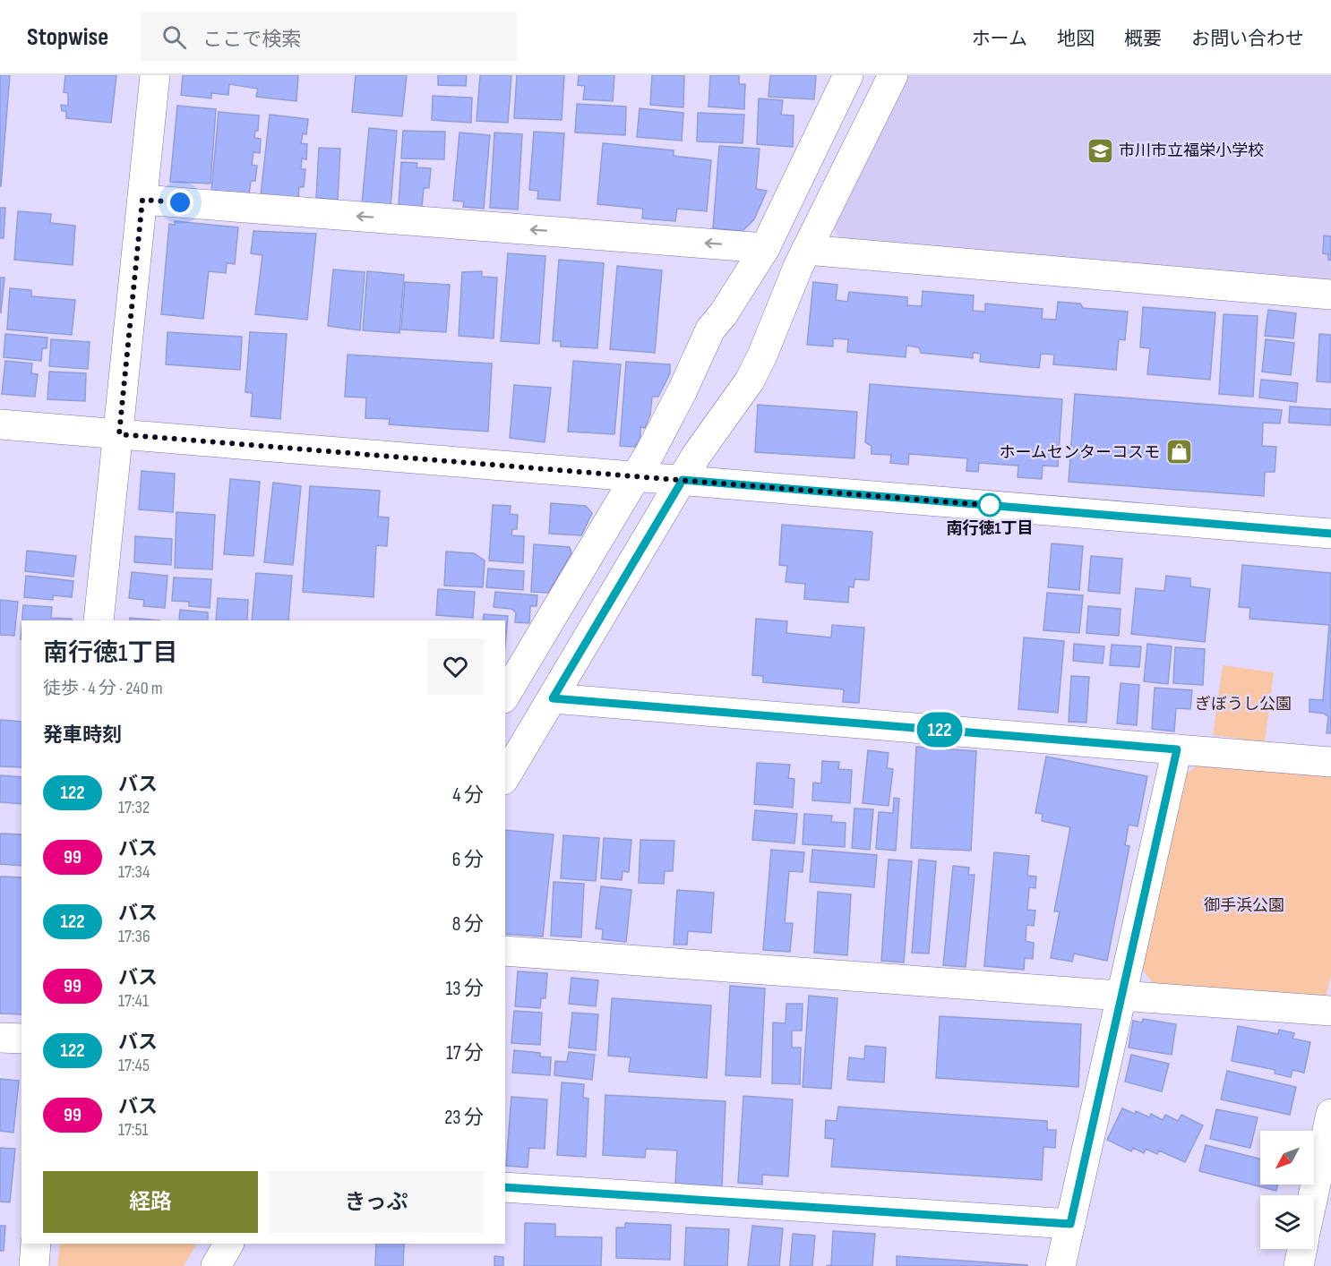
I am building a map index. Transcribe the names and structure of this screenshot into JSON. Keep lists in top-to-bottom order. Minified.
{"parks":["ぎぼうし公園","御手浜公園"],"places":{"school or university":["市川市立福栄小学校"],"shop":["ホームセンターコスモ"],"other":["南行徳1丁目"]},"lines":["bus line 122"],"north":"bottom left","page":{"header":"Stopwise","search":"ここで検索","nav":["ホーム","地図","概要","お問い合わせ"],"on_map":"122","heading":[["南行徳1丁目","徒歩 · 4 分 · 240 m"],"発車時刻"],"list":[{"mark":"122","name":"バス","note":"17:32","value":"4 分"},{"mark":"99","name":"バス","note":"17:34","value":"6 分"},{"mark":"122","name":"バス","note":"17:36","value":"8 分"},{"mark":"99","name":"バス","note":"17:41","value":"13 分"},{"mark":"122","name":"バス","note":"17:45","value":"17 分"},{"mark":"99","name":"バス","note":"17:51","value":"23 分"}],"buttons":["経路","きっぷ"]}}
